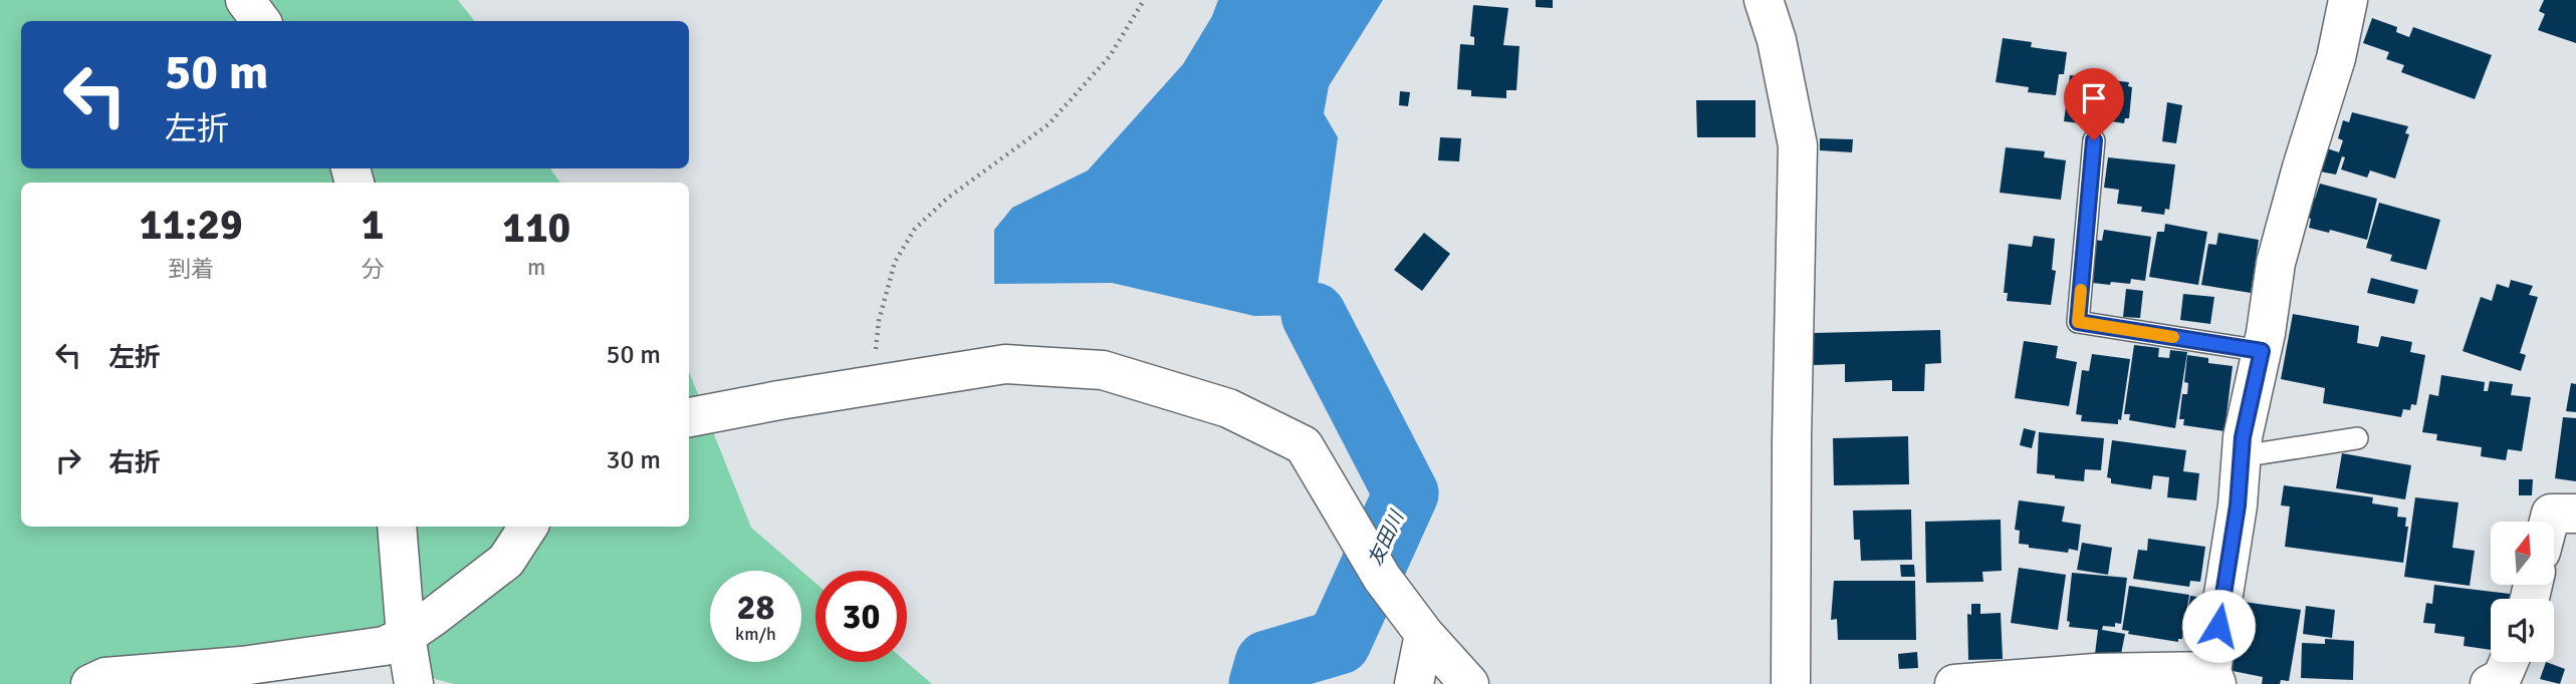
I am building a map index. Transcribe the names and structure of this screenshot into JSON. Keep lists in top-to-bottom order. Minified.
{"water":["友田川"],"north":"top","page":{"turn":["50 m","左折"],"eta":["11:29","到着","1","分","110","m"],"list":[{"name":"左折","value":"50 m"},{"name":"右折","value":"30 m"}],"speed":"28 km/h","limit":"30"}}
